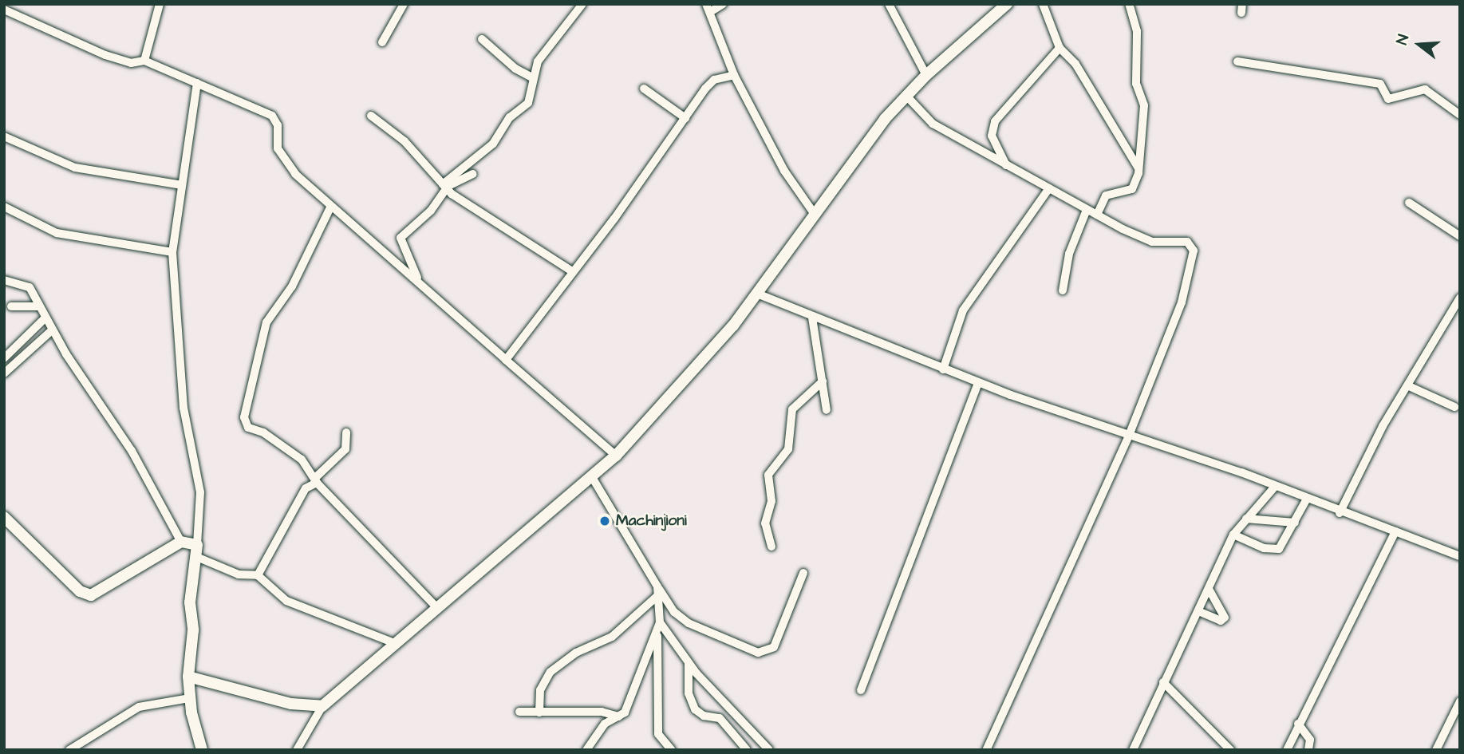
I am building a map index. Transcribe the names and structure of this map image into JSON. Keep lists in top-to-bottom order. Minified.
{"places":["Machinjioni"],"north":"left"}
